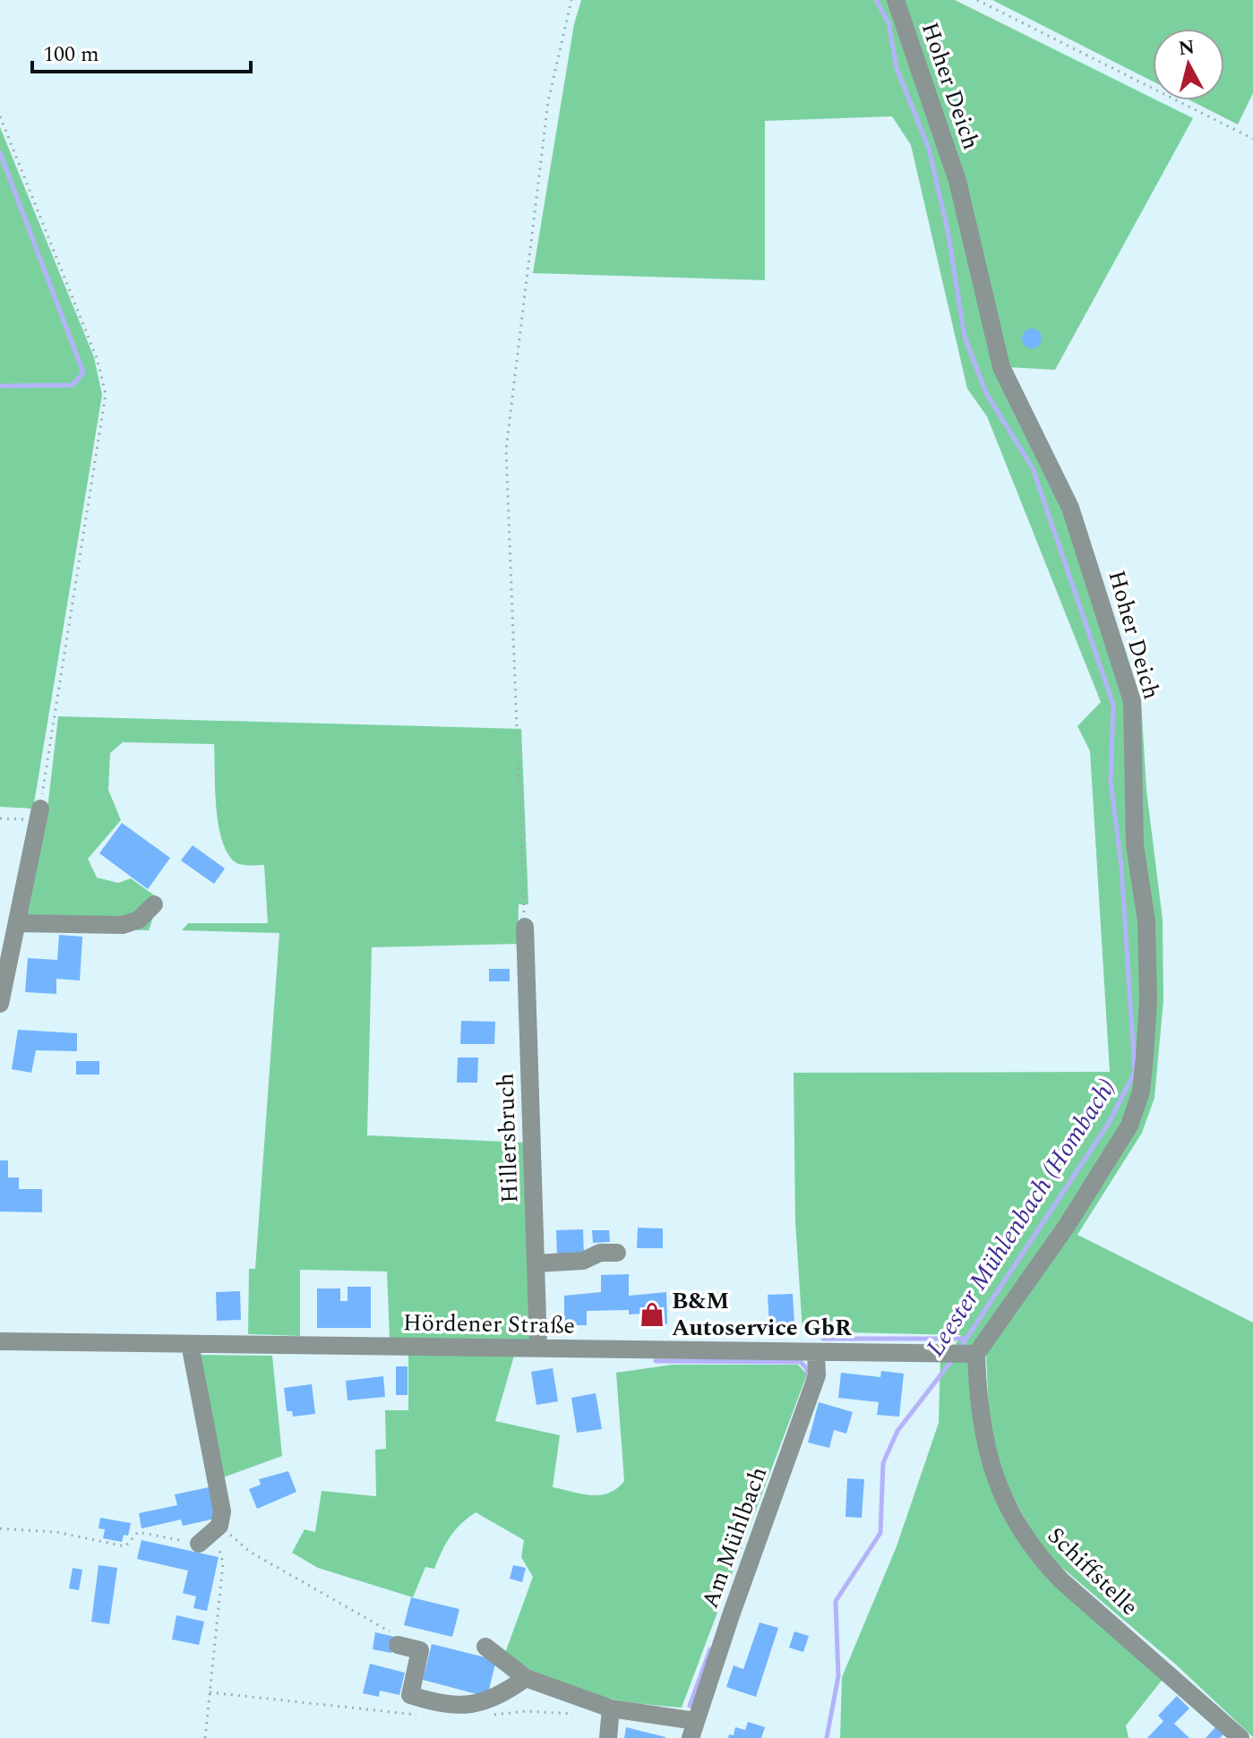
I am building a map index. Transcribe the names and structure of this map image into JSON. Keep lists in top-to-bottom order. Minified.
{"streets":{"street":["Hoher Deich","Hillersbruch","Hördener Straße","Am Mühlbach","Schiffstelle"]},"crossings":[["Hoher Deich","Hördener Straße"],["Hoher Deich","Schiffstelle"],["Hillersbruch","Hördener Straße"],["Hördener Straße","Am Mühlbach"],["Hördener Straße","Schiffstelle"]],"water":["Leester Mühlenbach (Hombach)"],"places":{"shop":["B&M Autoservice GbR"]},"scale_bar":"100 m","north":"top"}
